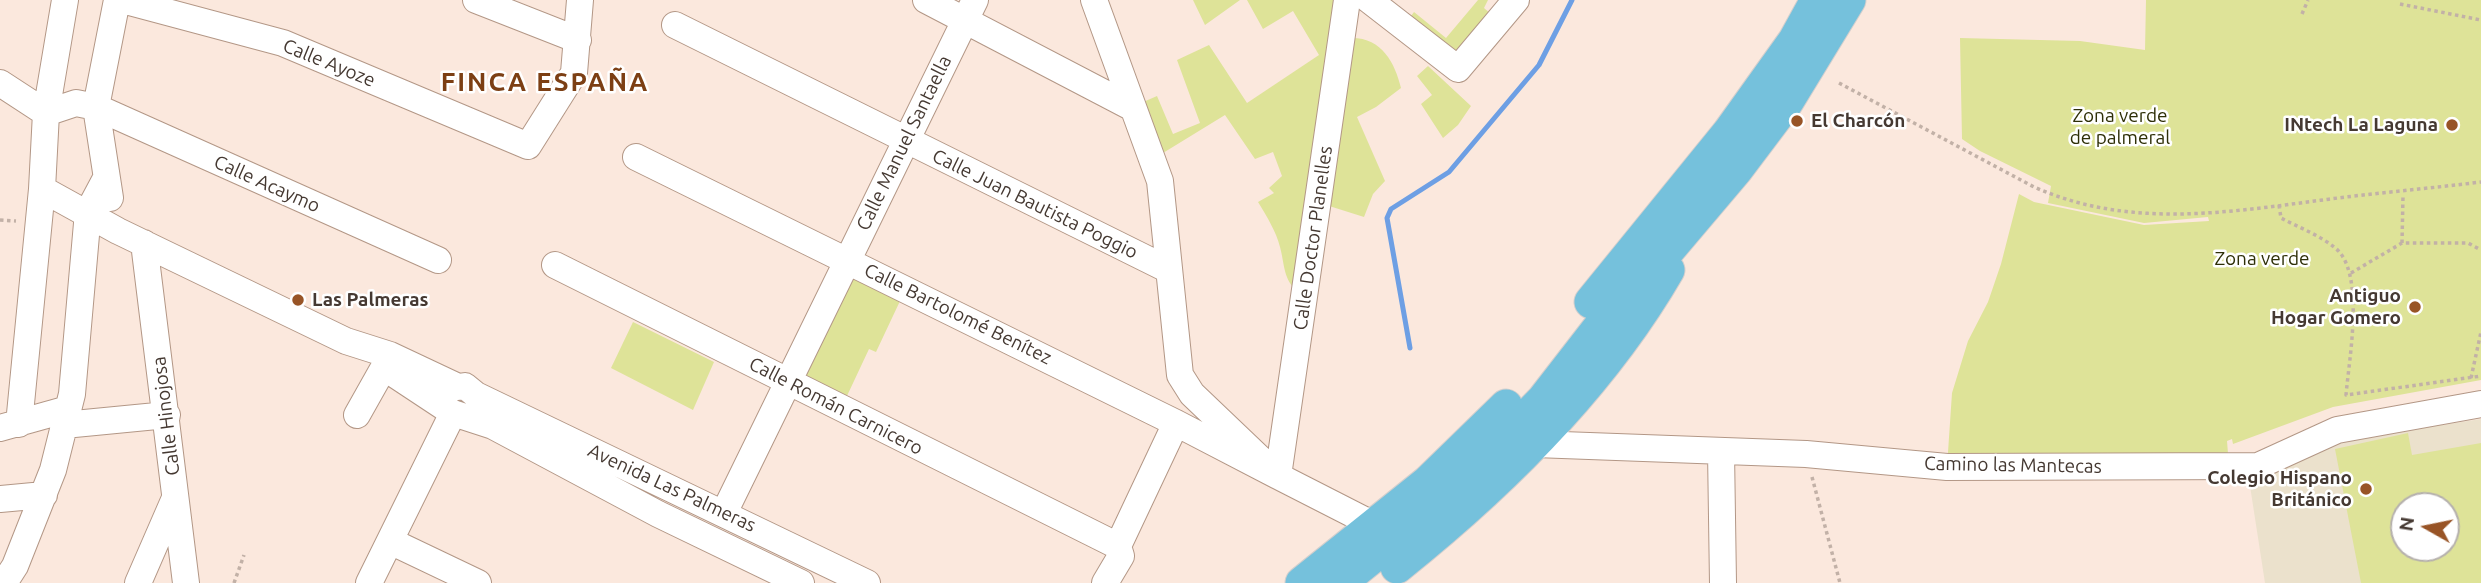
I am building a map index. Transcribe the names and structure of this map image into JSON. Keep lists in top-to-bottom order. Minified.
{"streets":{"street":["Calle Ayoze","Calle Manuel Santaella","Calle Acaymo","Calle Juan Bautista Poggio","Calle Doctor Planelles","Calle Bartolomé Benítez","Calle Román Carnicero","Calle Hinojosa","Camino las Mantecas","Avenida Las Palmeras"]},"crossings":[["Calle Manuel Santaella","Calle Juan Bautista Poggio"],["Calle Manuel Santaella","Calle Bartolomé Benítez"],["Calle Manuel Santaella","Calle Román Carnicero"],["Calle Manuel Santaella","Avenida Las Palmeras"],["Calle Doctor Planelles","Calle Bartolomé Benítez"],["Calle Hinojosa","Avenida Las Palmeras"]],"districts":["FINCA ESPAÑA"],"parks":["Zona verde de palmeral","Zona verde"],"places":["El Charcón","INtech La Laguna","Las Palmeras","Antiguo Hogar Gomero","Colegio Hispano Británico"],"north":"left"}
